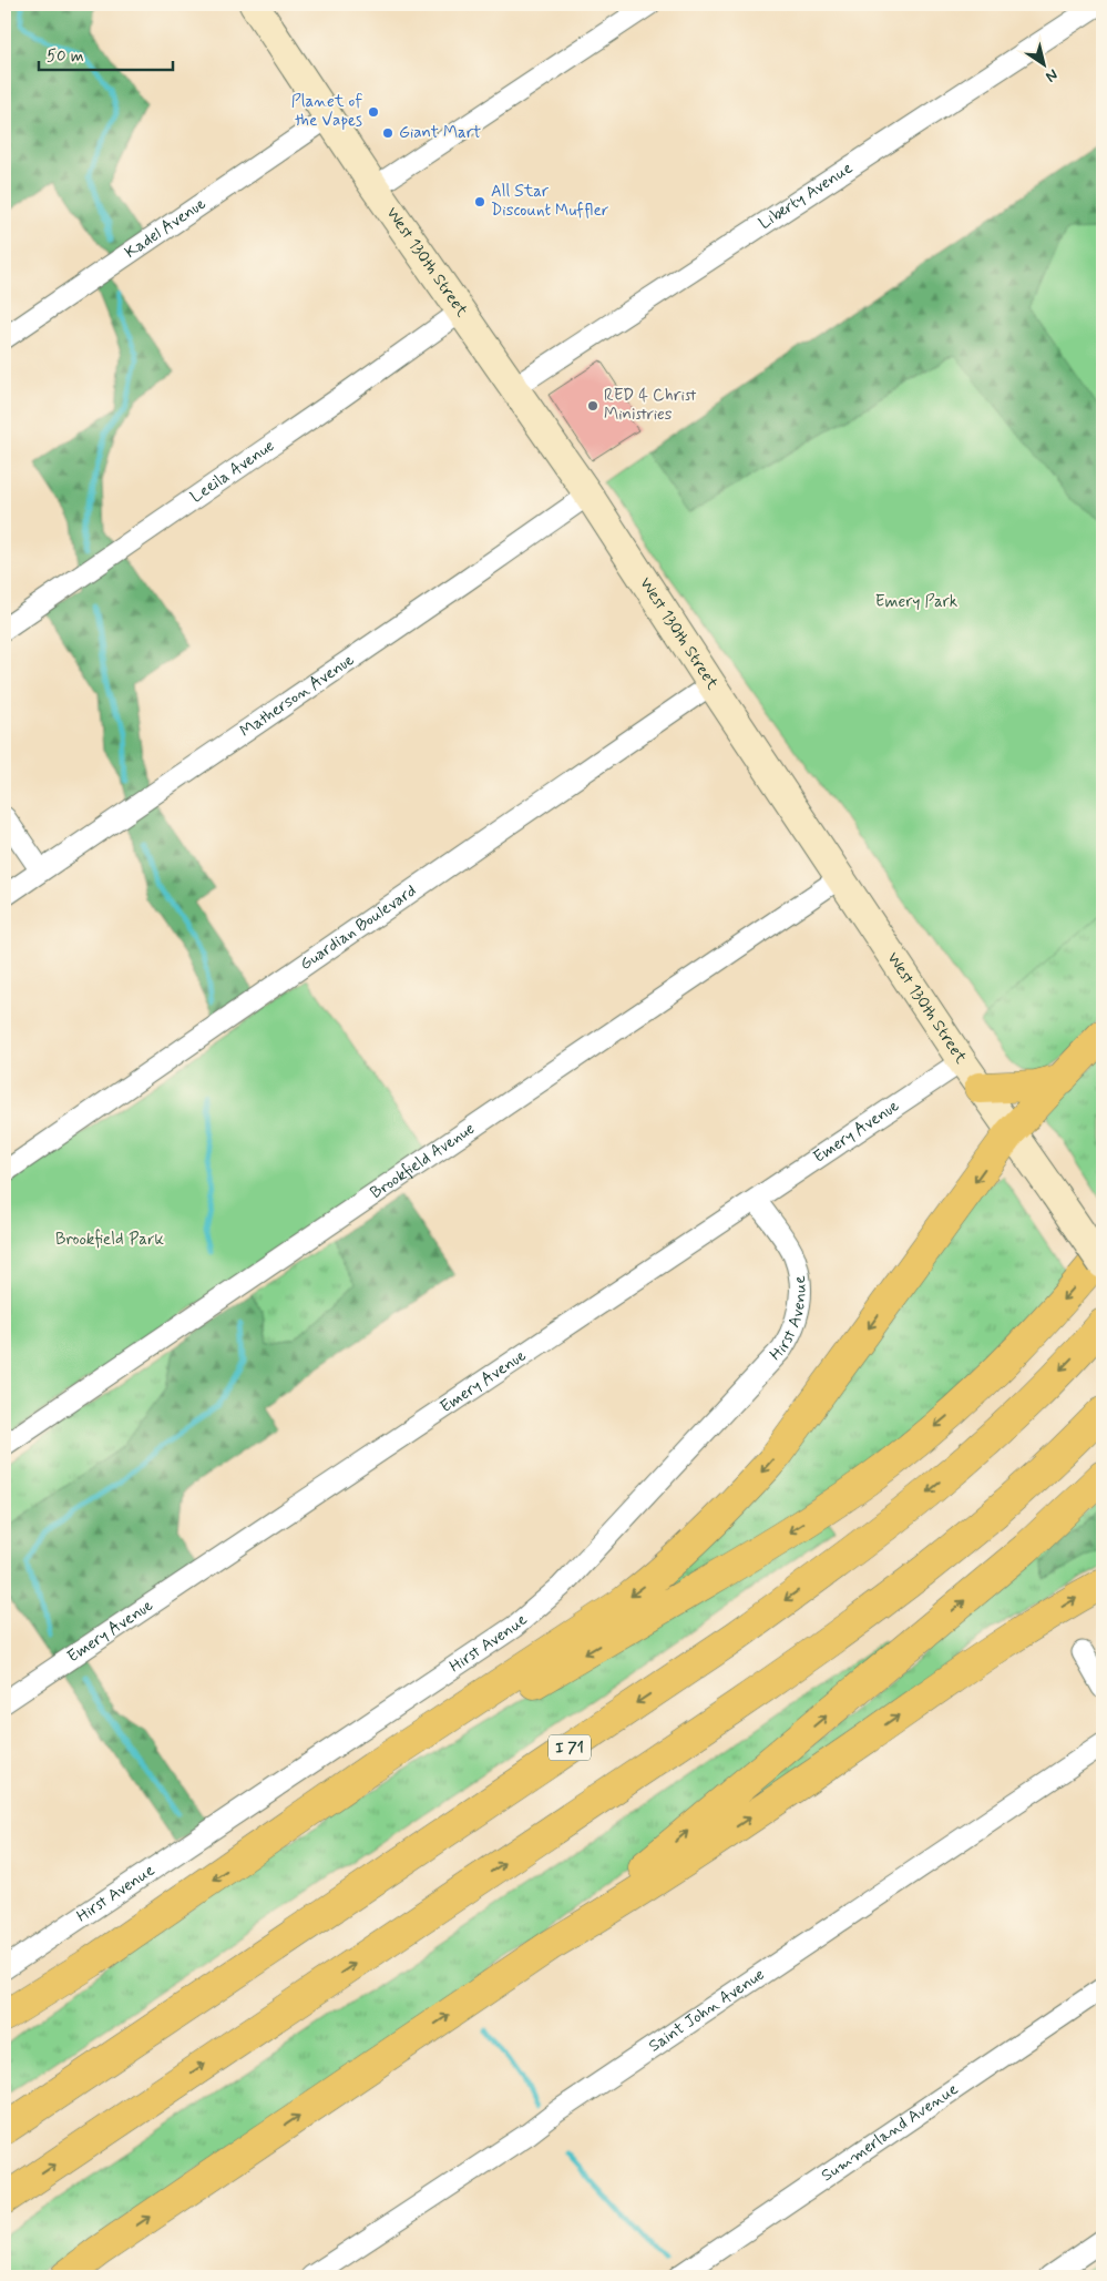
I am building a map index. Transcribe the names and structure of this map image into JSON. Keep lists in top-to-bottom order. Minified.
{"streets":{"highway":["I 71"],"main road":["West 130th Street"],"street":["Liberty Avenue","Kadel Avenue","Leeila Avenue","Matherson Avenue","Guardian Boulevard","Emery Avenue","Brookfield Avenue","Hirst Avenue","Saint John Avenue","Summerland Avenue"]},"crossings":[["Liberty Avenue","West 130th Street"],["Kadel Avenue","West 130th Street"],["West 130th Street","Leeila Avenue"],["West 130th Street","Matherson Avenue"],["West 130th Street","Guardian Boulevard"],["West 130th Street","Emery Avenue"],["West 130th Street","Brookfield Avenue"],["Emery Avenue","Hirst Avenue"]],"parks":["Emery Park","Brookfield Park"],"places":["Planet of the Vapes","Giant Mart","All Star Discount Muffler","RED 4 Christ Ministries"],"scale_bar":"50 m","north":"bottom right"}
